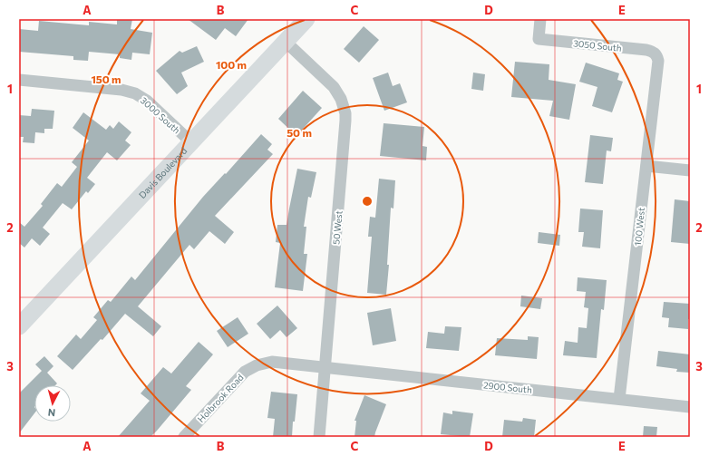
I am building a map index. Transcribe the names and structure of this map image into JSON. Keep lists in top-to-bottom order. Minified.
{"streets":{"street":["3050 South","3000 South","Davis Boulevard","100 West","50 West","2900 South","Holbrook Road"]},"crossings":[["3050 South","100 West"],["3000 South","Davis Boulevard"],["Davis Boulevard","50 West"],["100 West","2900 South"],["50 West","2900 South"],["50 West","Holbrook Road"],["2900 South","Holbrook Road"]],"north":"bottom","grid":{"columns":["A","B","C","D","E"],"rows":["1","2","3"]},"rings":["100 m","150 m","50 m"]}
